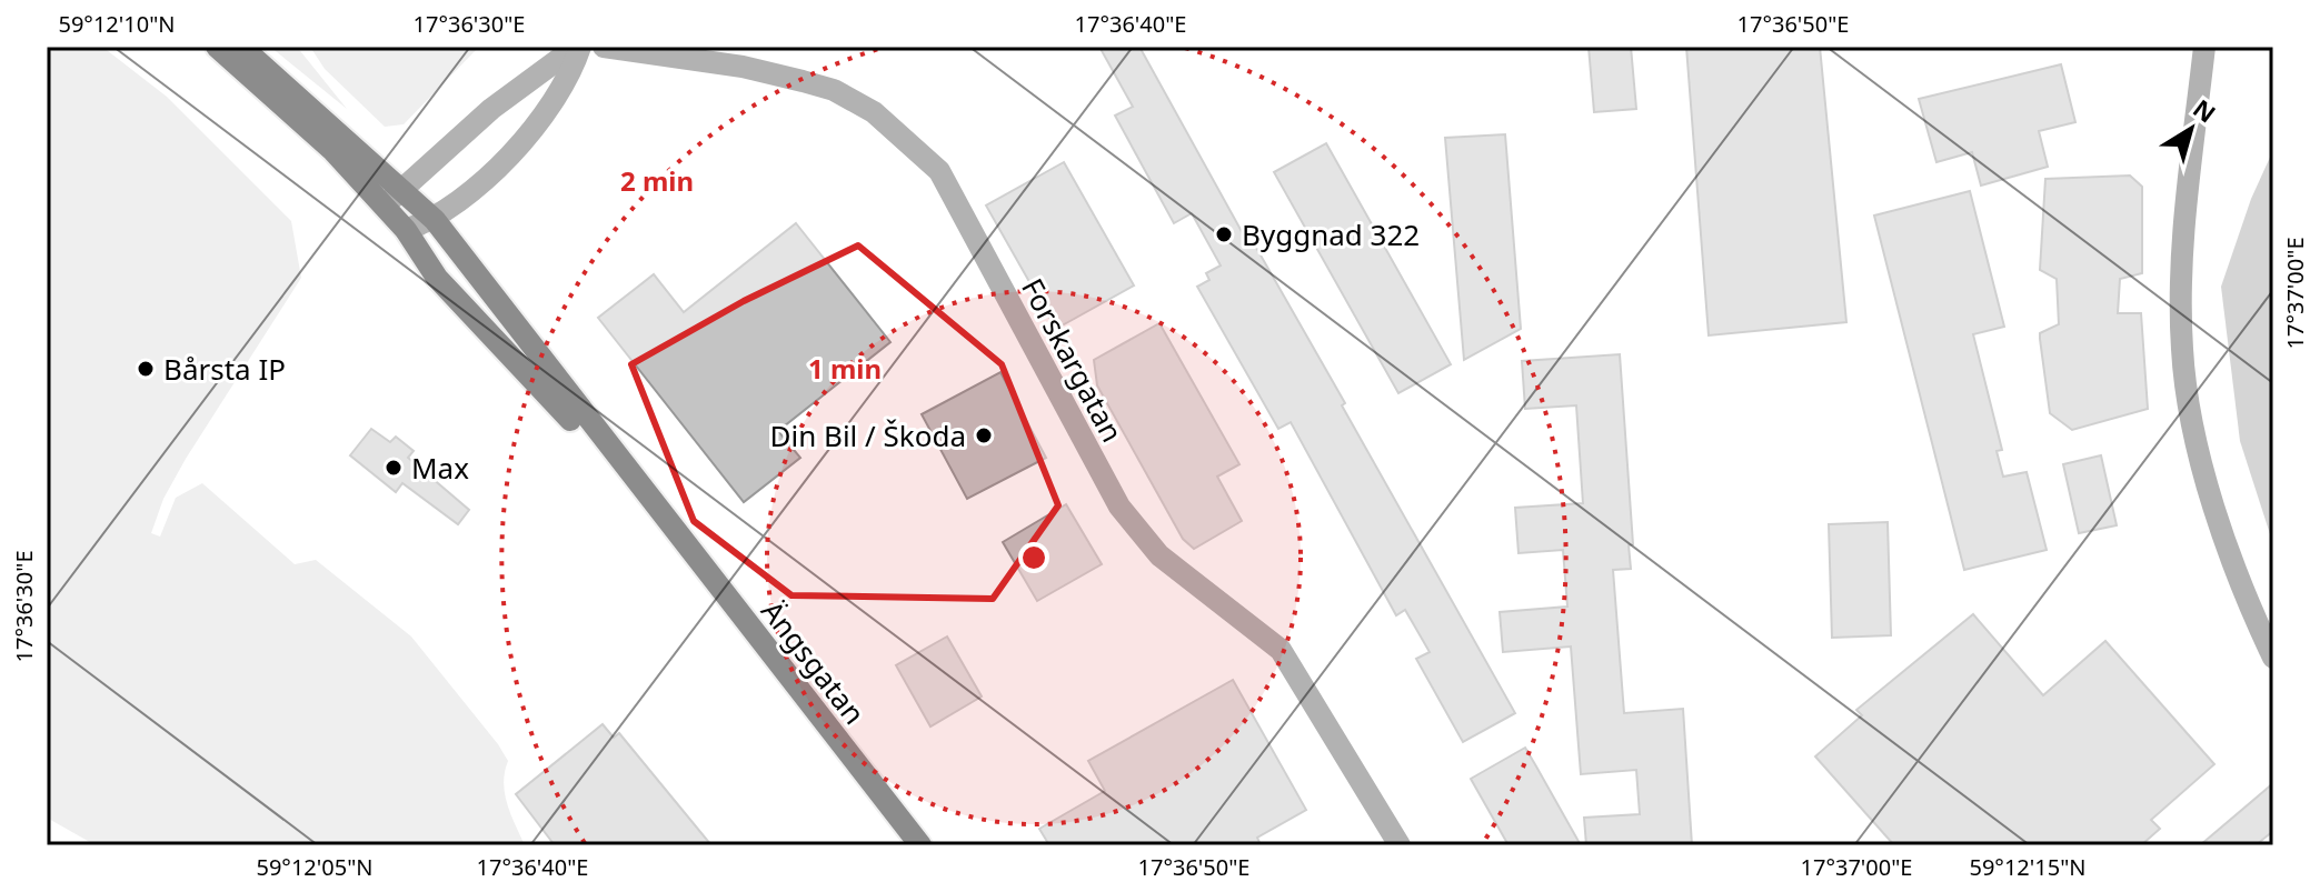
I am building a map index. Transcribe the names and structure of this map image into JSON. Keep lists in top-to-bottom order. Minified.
{"streets":{"main road":["Ängsgatan"],"street":["Forskargatan"]},"places":["Byggnad 322","Bårsta IP","Din Bil / Škoda","Max"],"north":"top right","coordinates":["59°12'10\"N","17°36'30\"E","17°36'40\"E","17°36'50\"E","17°37'00\"E","59°12'05\"N","59°12'15\"N"],"rings":["2 min","1 min"]}
